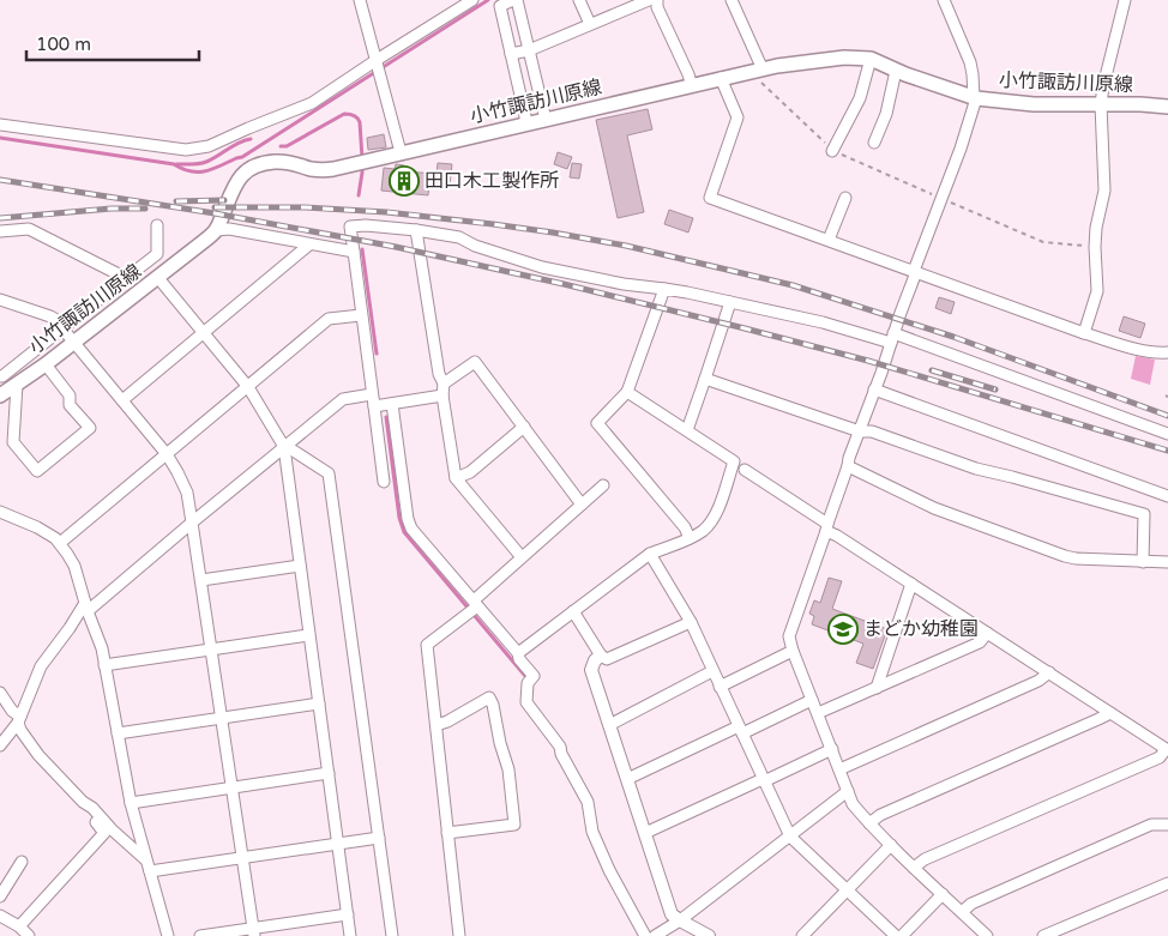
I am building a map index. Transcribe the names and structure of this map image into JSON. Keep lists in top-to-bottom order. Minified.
{"streets":{"main road":["小竹諏訪川原線"]},"places":{"building":["田口木工製作所"],"school or university":["まどか幼稚園"]},"scale_bar":"100 m"}
